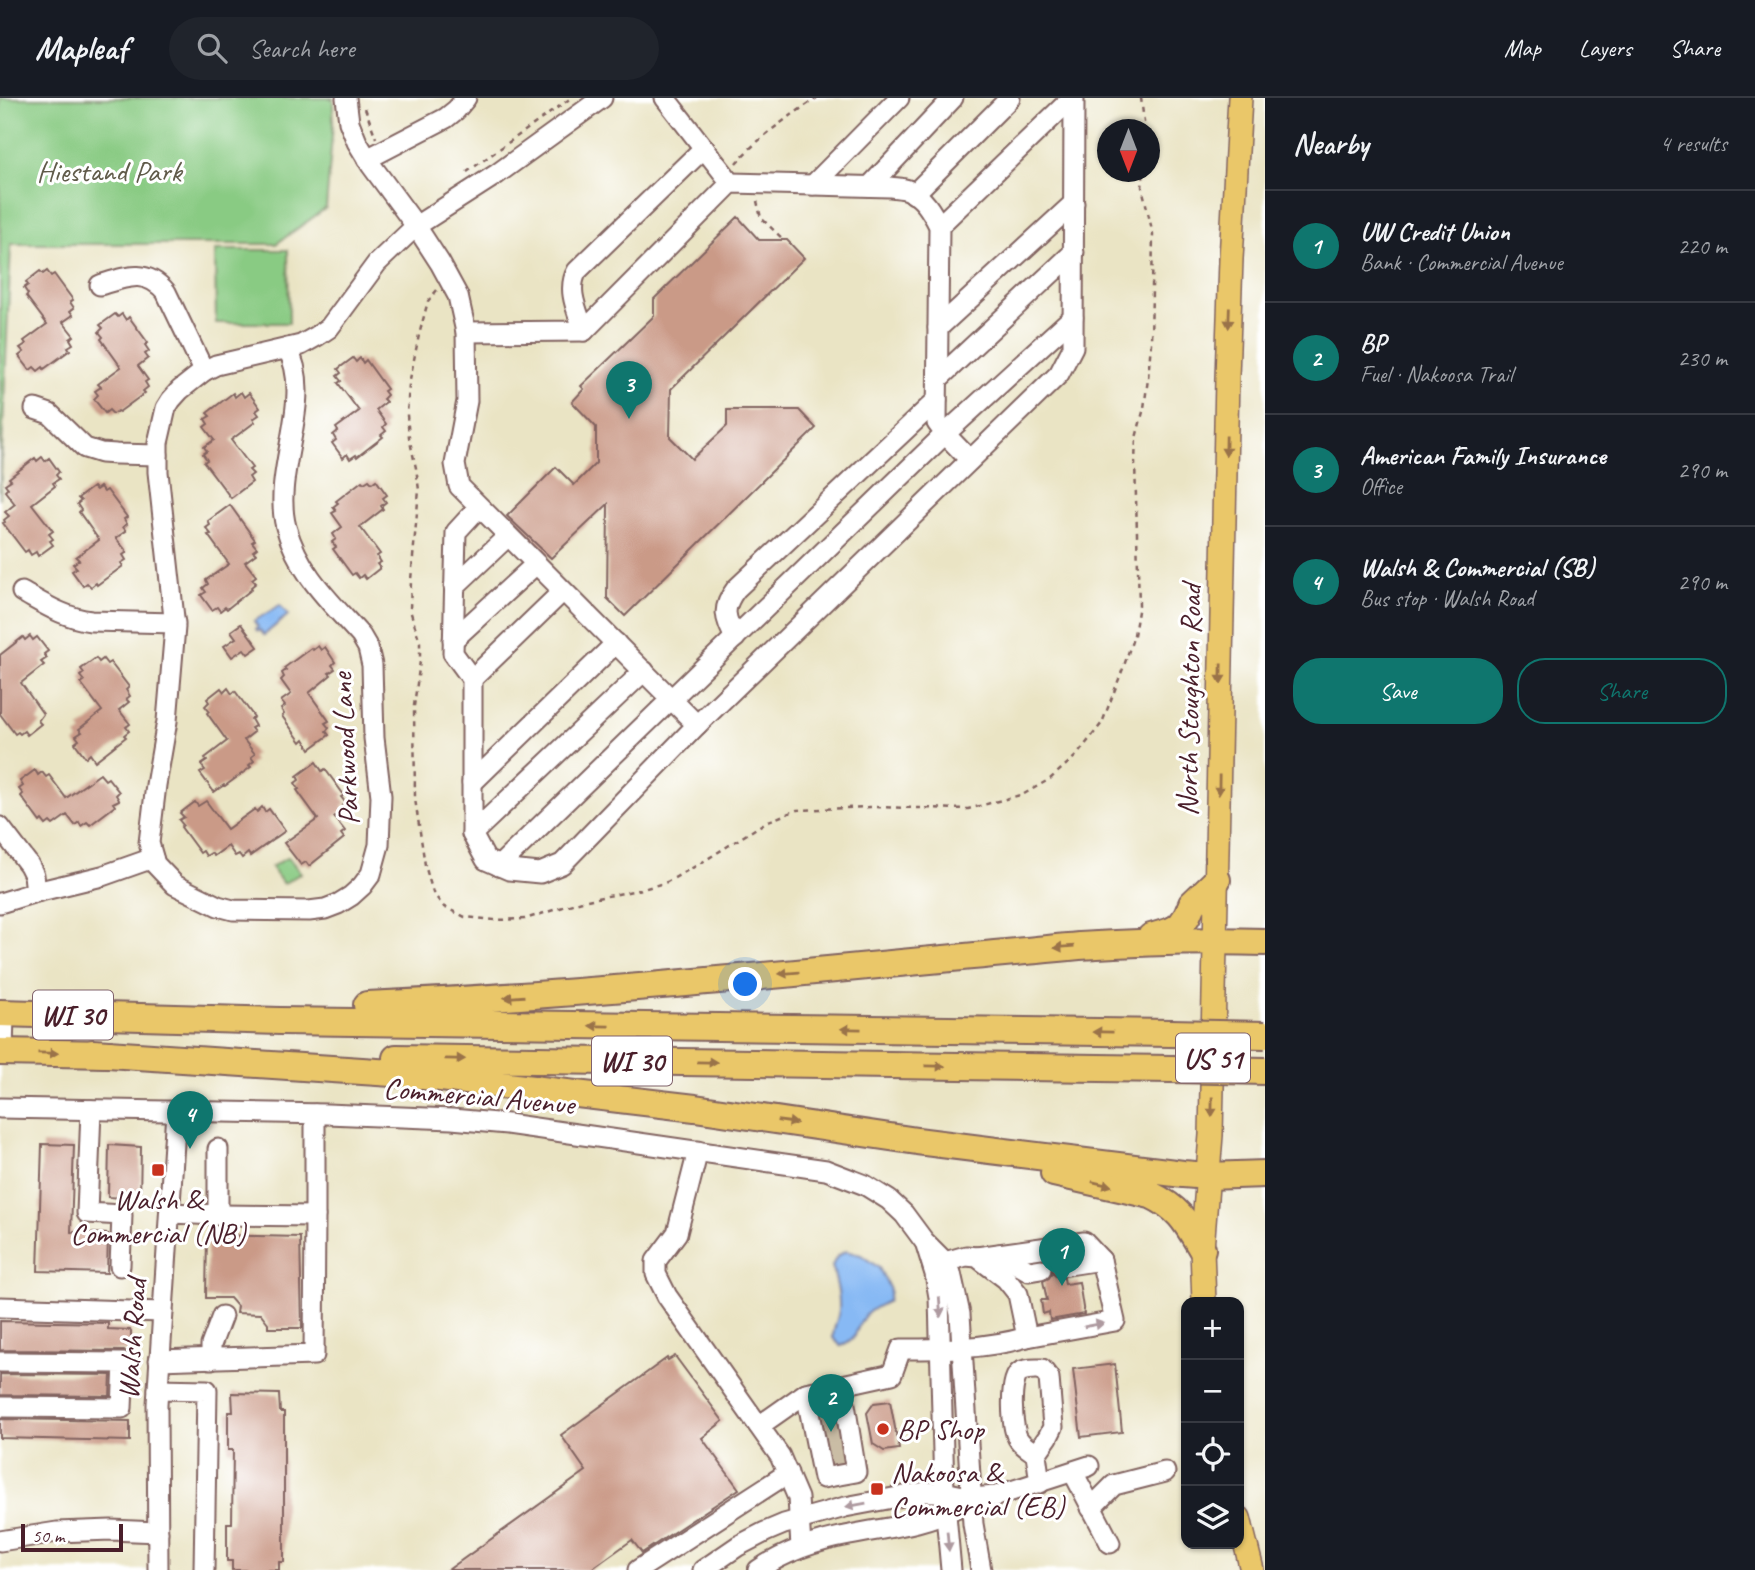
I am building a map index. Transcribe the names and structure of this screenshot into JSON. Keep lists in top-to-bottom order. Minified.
{"streets":{"highway":["WI 30"],"main road":["North Stoughton Road","US 51"],"street":["Parkwood Lane","Commercial Avenue","Walsh Road"]},"crossings":[["Commercial Avenue","Walsh Road"]],"one_way":["North Stoughton Road"],"parks":["Hiestand Park"],"places":{"transit":["Walsh & Commercial (NB)","Nakoosa & Commercial (EB)"],"other":["BP Shop"]},"scale_bar":"50 m","north":"bottom","page":{"header":"Mapleaf","search":"Search here","nav":["Map","Layers","Share"],"heading":["Nearby","4 results"],"list":[{"mark":"1","name":"UW Credit Union","note":"Bank · Commercial Avenue","value":"220 m"},{"mark":"2","name":"BP","note":"Fuel · Nakoosa Trail","value":"230 m"},{"mark":"3","name":"American Family Insurance","note":"Office","value":"290 m"},{"mark":"4","name":"Walsh & Commercial (SB)","note":"Bus stop · Walsh Road","value":"290 m"}],"pins":["3","4","1","2"],"buttons":["Save","Share"],"map_buttons":["+","−"],"scale":"50 m"}}
